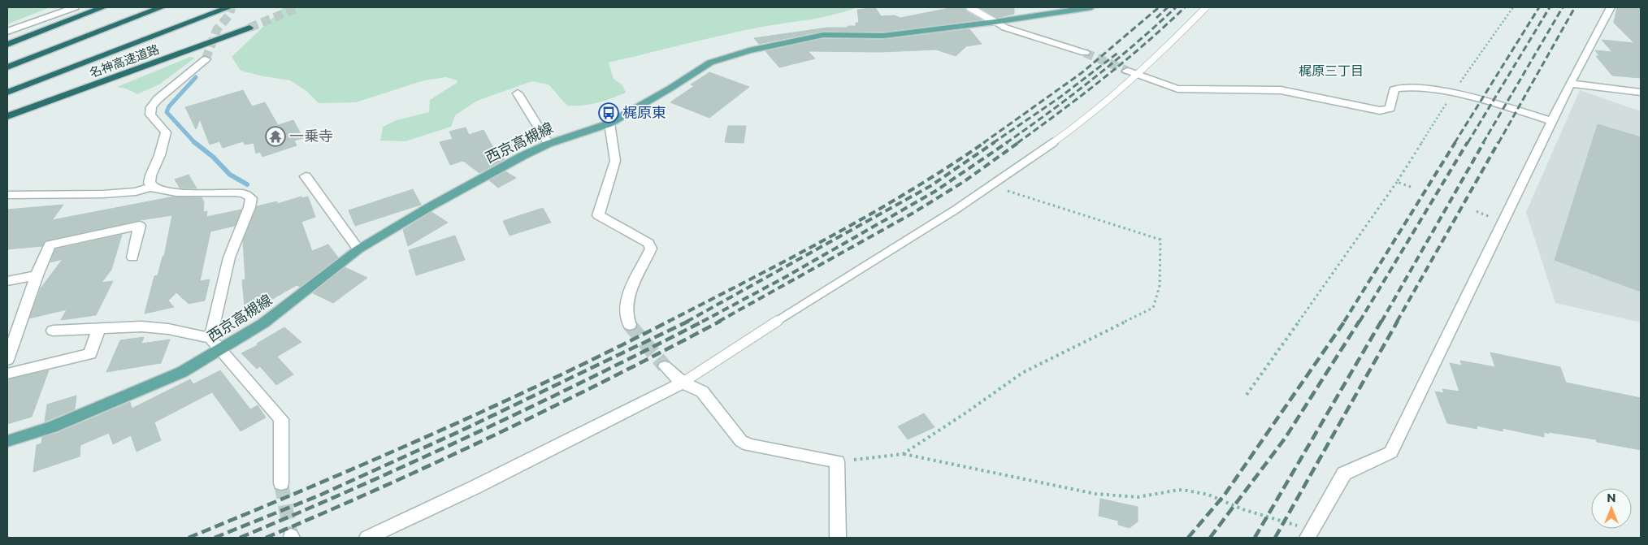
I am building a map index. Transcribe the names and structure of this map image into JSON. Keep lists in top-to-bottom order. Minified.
{"streets":{"highway":["名神高速道路"],"main road":["西京高槻線"]},"districts":["梶原三丁目"],"places":{"bus stop":["梶原東"],"temple":["一乗寺"]},"north":"top"}
